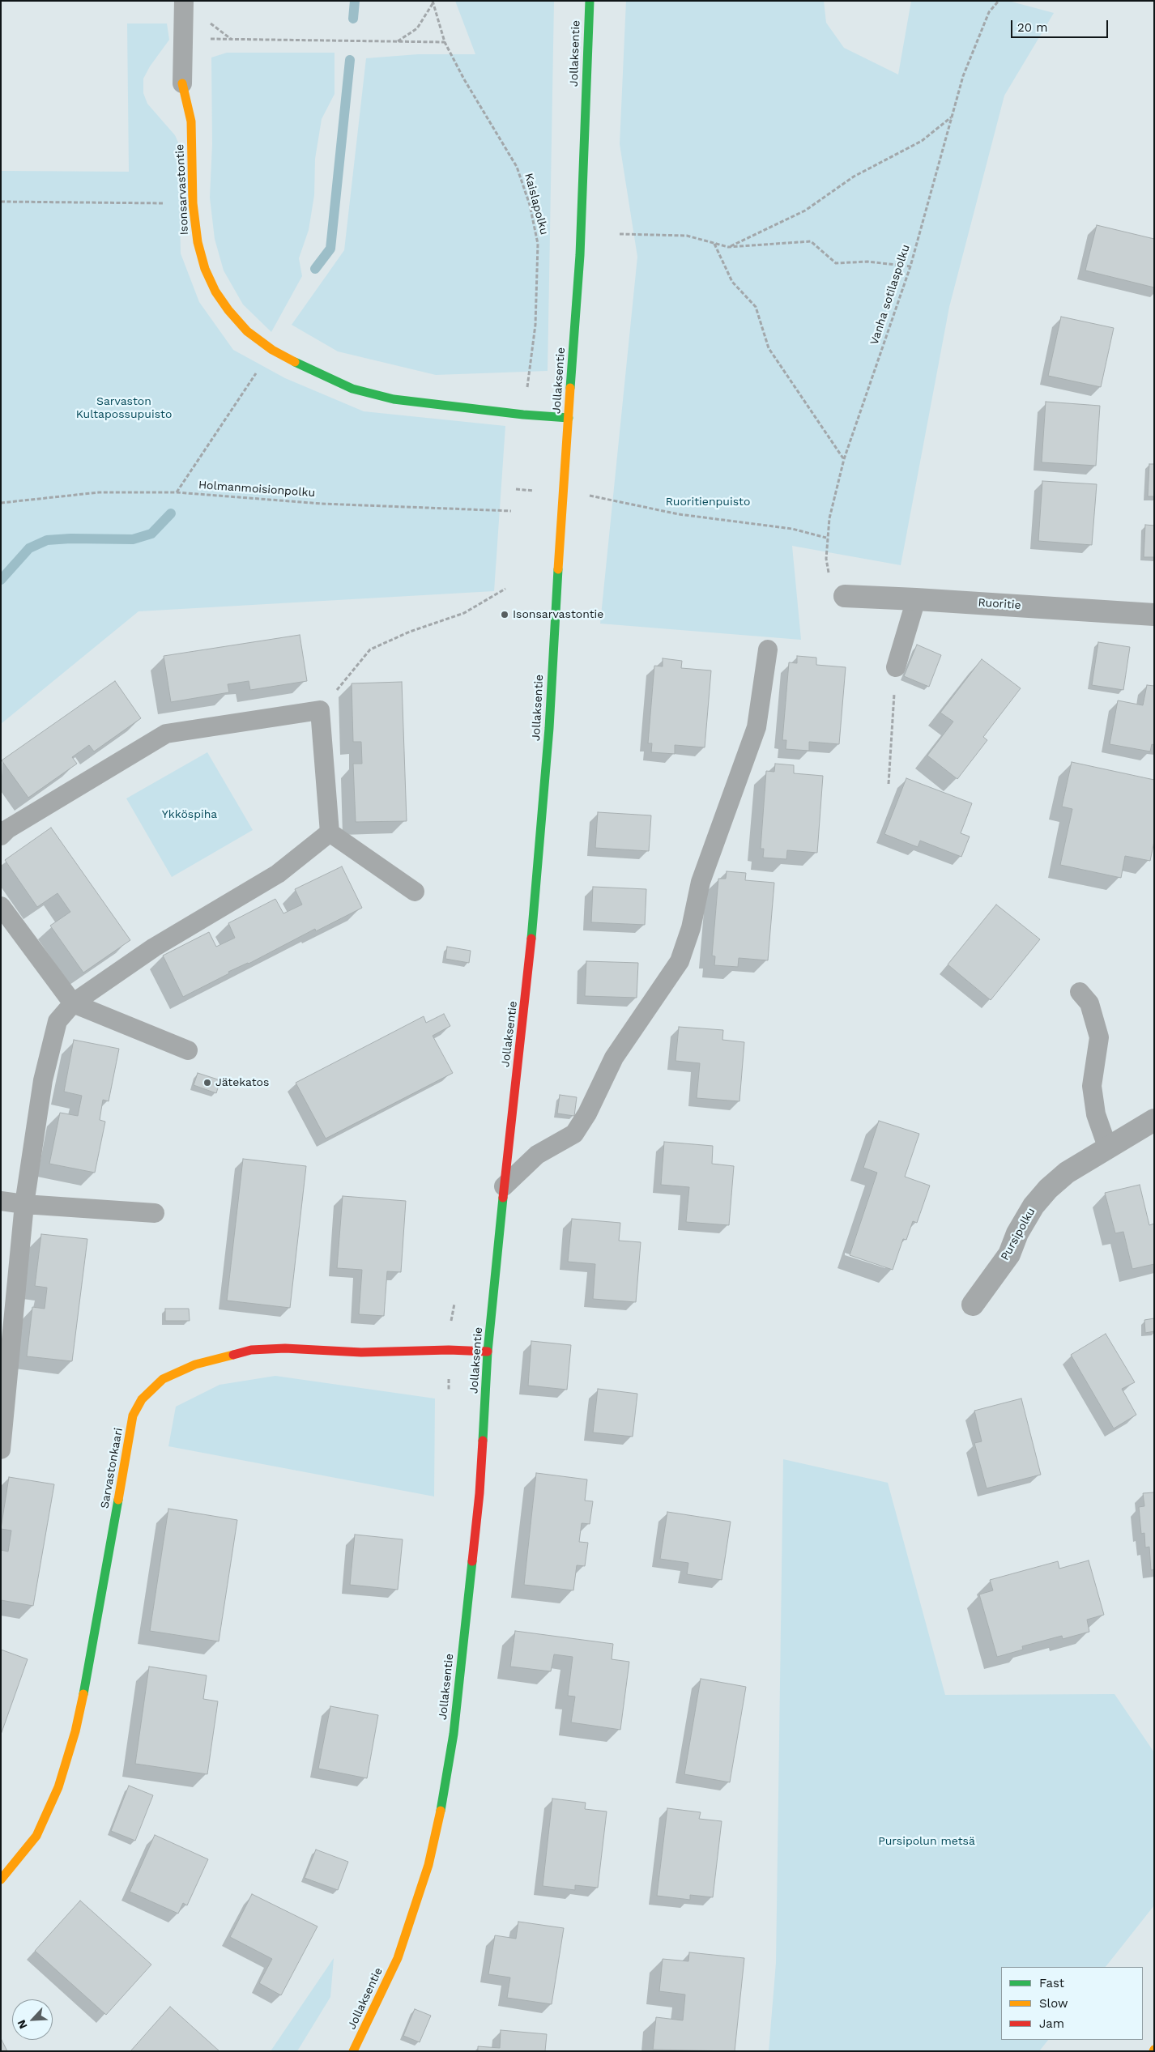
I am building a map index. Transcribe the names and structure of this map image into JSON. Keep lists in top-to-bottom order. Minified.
{"streets":{"main road":["Jollaksentie","Isonsarvastontie","Sarvastonkaari"],"street":["Ruoritie","Pursipolku"],"path":["Kaislapolku","Vanha sotilaspolku","Holmanmoisionpolku"]},"crossings":[["Jollaksentie","Isonsarvastontie"],["Jollaksentie","Sarvastonkaari"],["Vanha sotilaspolku","Ruoritie"]],"parks":["Sarvaston Kultapossupuisto","Ruoritienpuisto","Ykköspiha","Pursipolun metsä"],"places":["Isonsarvastontie","Jätekatos"],"legend":["Fast","Slow","Jam"],"scale_bar":"20 m","north":"bottom left"}
